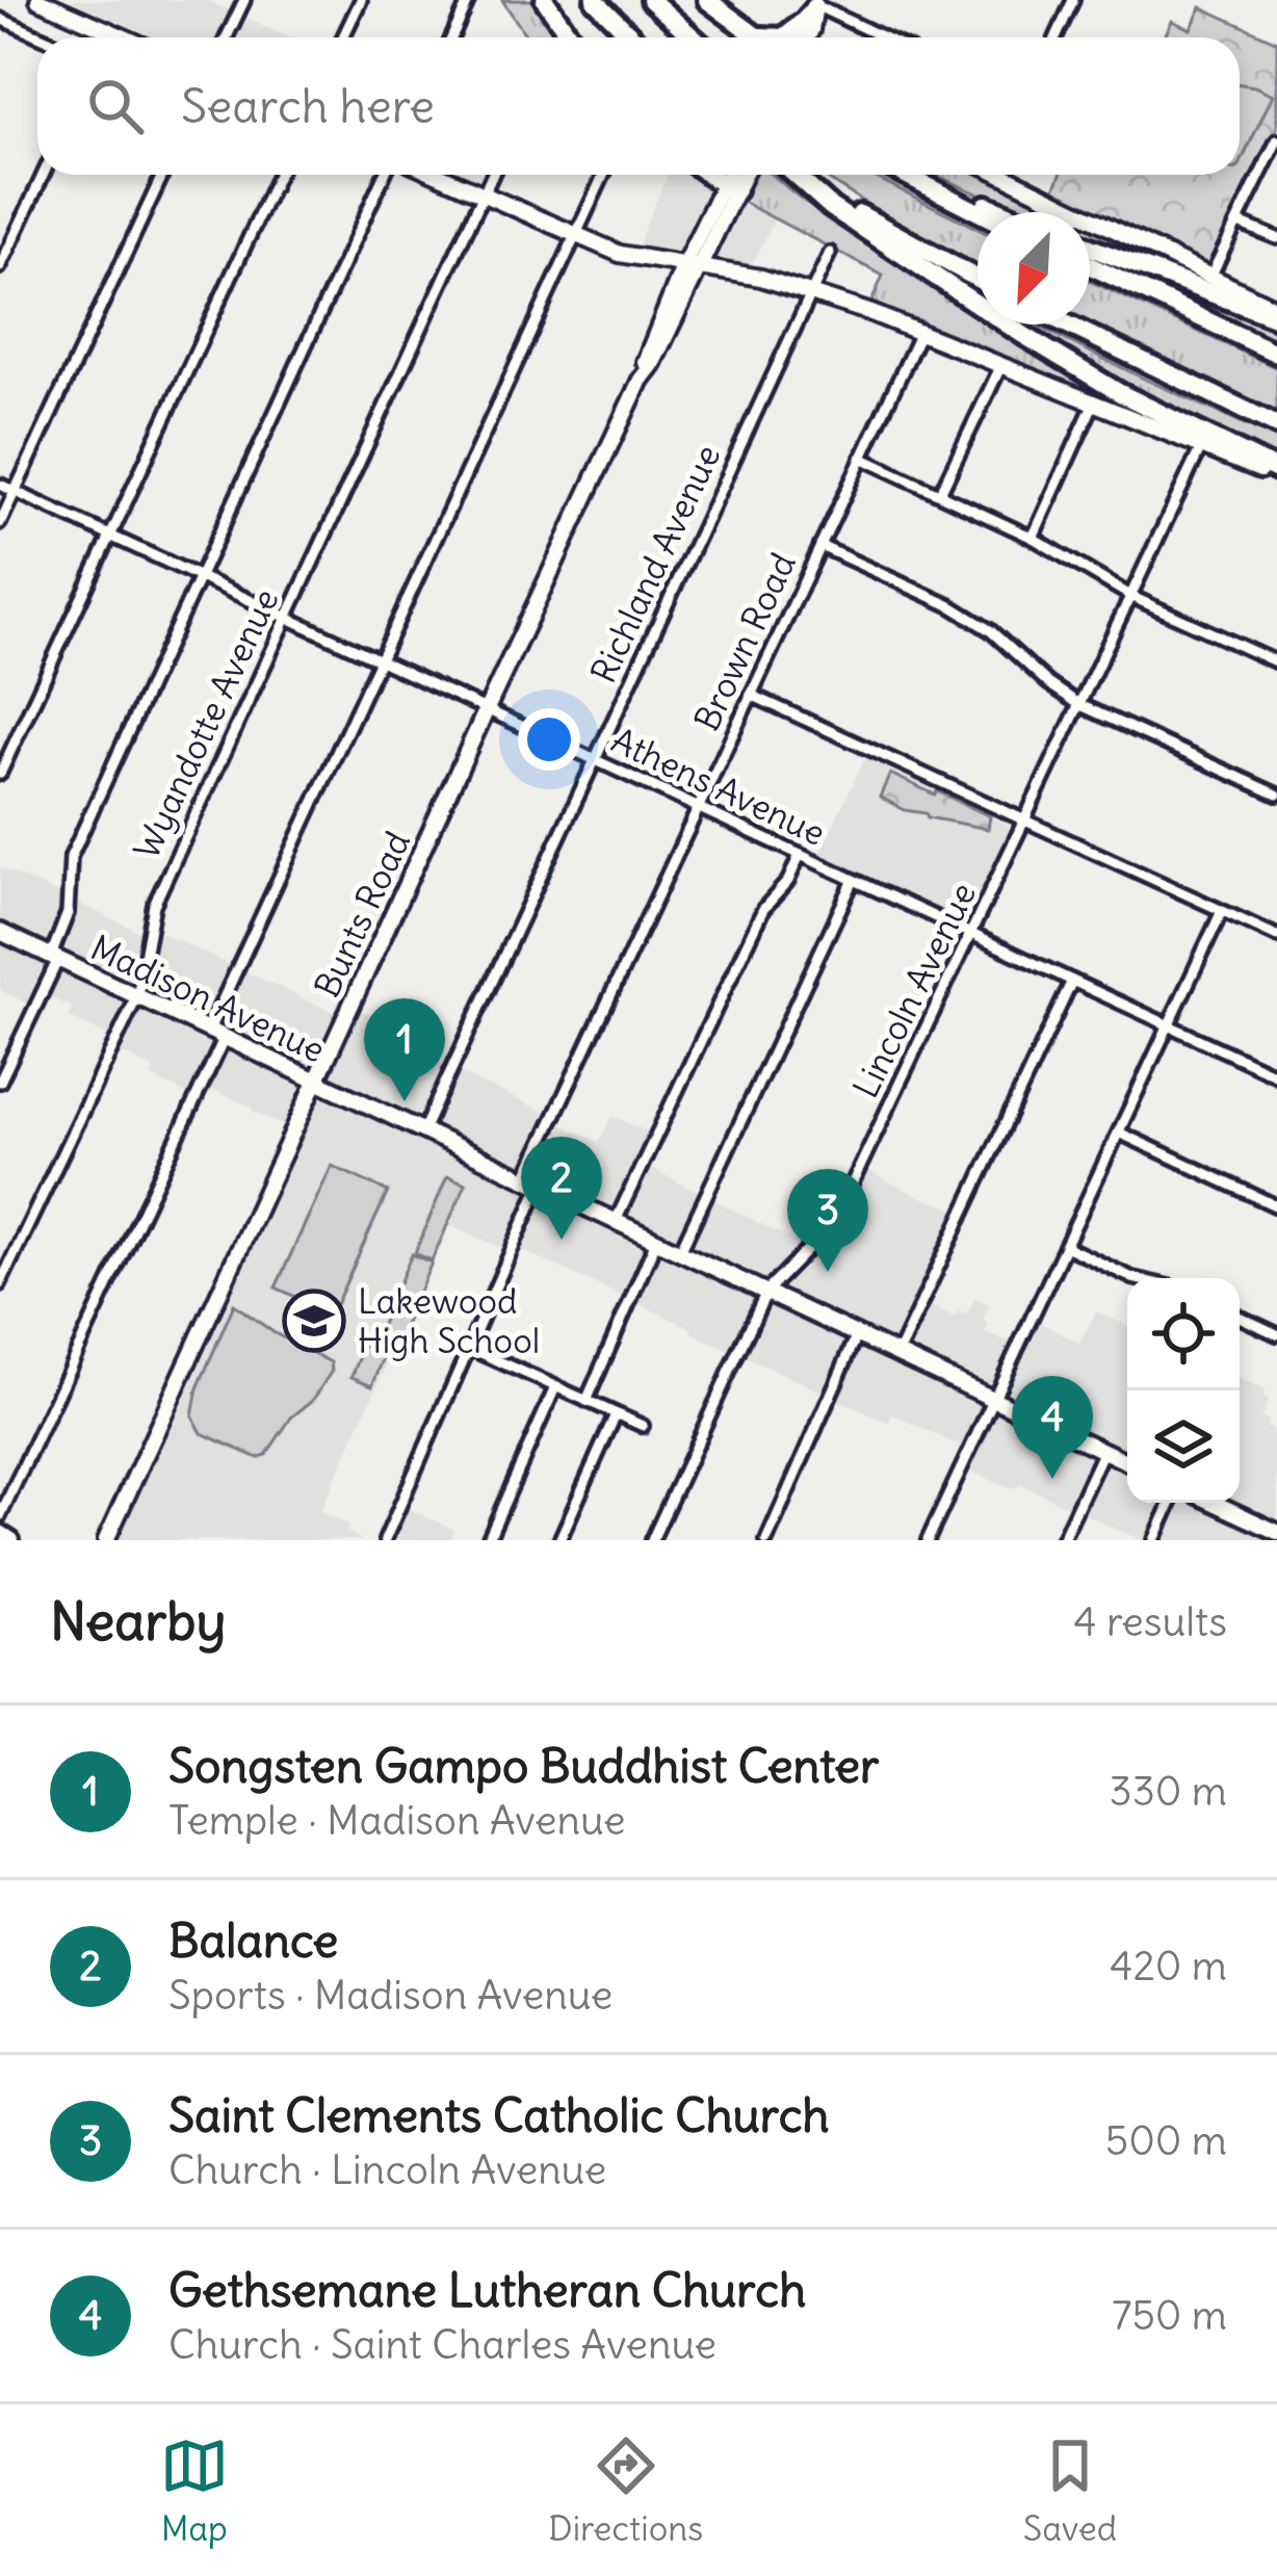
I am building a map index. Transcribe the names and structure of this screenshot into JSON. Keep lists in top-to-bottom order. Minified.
{"streets":{"main road":["Bunts Road","Madison Avenue"],"street":["Richland Avenue","Brown Road","Wyandotte Avenue","Athens Avenue","Lincoln Avenue"]},"crossings":[["Richland Avenue","Athens Avenue"],["Richland Avenue","Madison Avenue"],["Brown Road","Athens Avenue"],["Brown Road","Madison Avenue"],["Wyandotte Avenue","Athens Avenue"],["Wyandotte Avenue","Madison Avenue"],["Athens Avenue","Bunts Road"],["Athens Avenue","Lincoln Avenue"],["Bunts Road","Madison Avenue"],["Lincoln Avenue","Madison Avenue"]],"places":{"school or university":["Lakewood High School"]},"north":"bottom left","page":{"search":"Search here","pins":["1","2","3","4"],"heading":["Nearby","4 results"],"list":[{"mark":"1","name":"Songsten Gampo Buddhist Center","note":"Temple · Madison Avenue","value":"330 m"},{"mark":"2","name":"Balance","note":"Sports · Madison Avenue","value":"420 m"},{"mark":"3","name":"Saint Clements Catholic Church","note":"Church · Lincoln Avenue","value":"500 m"},{"mark":"4","name":"Gethsemane Lutheran Church","note":"Church · Saint Charles Avenue","value":"750 m"}],"nav":["Map","Directions","Saved"]}}
